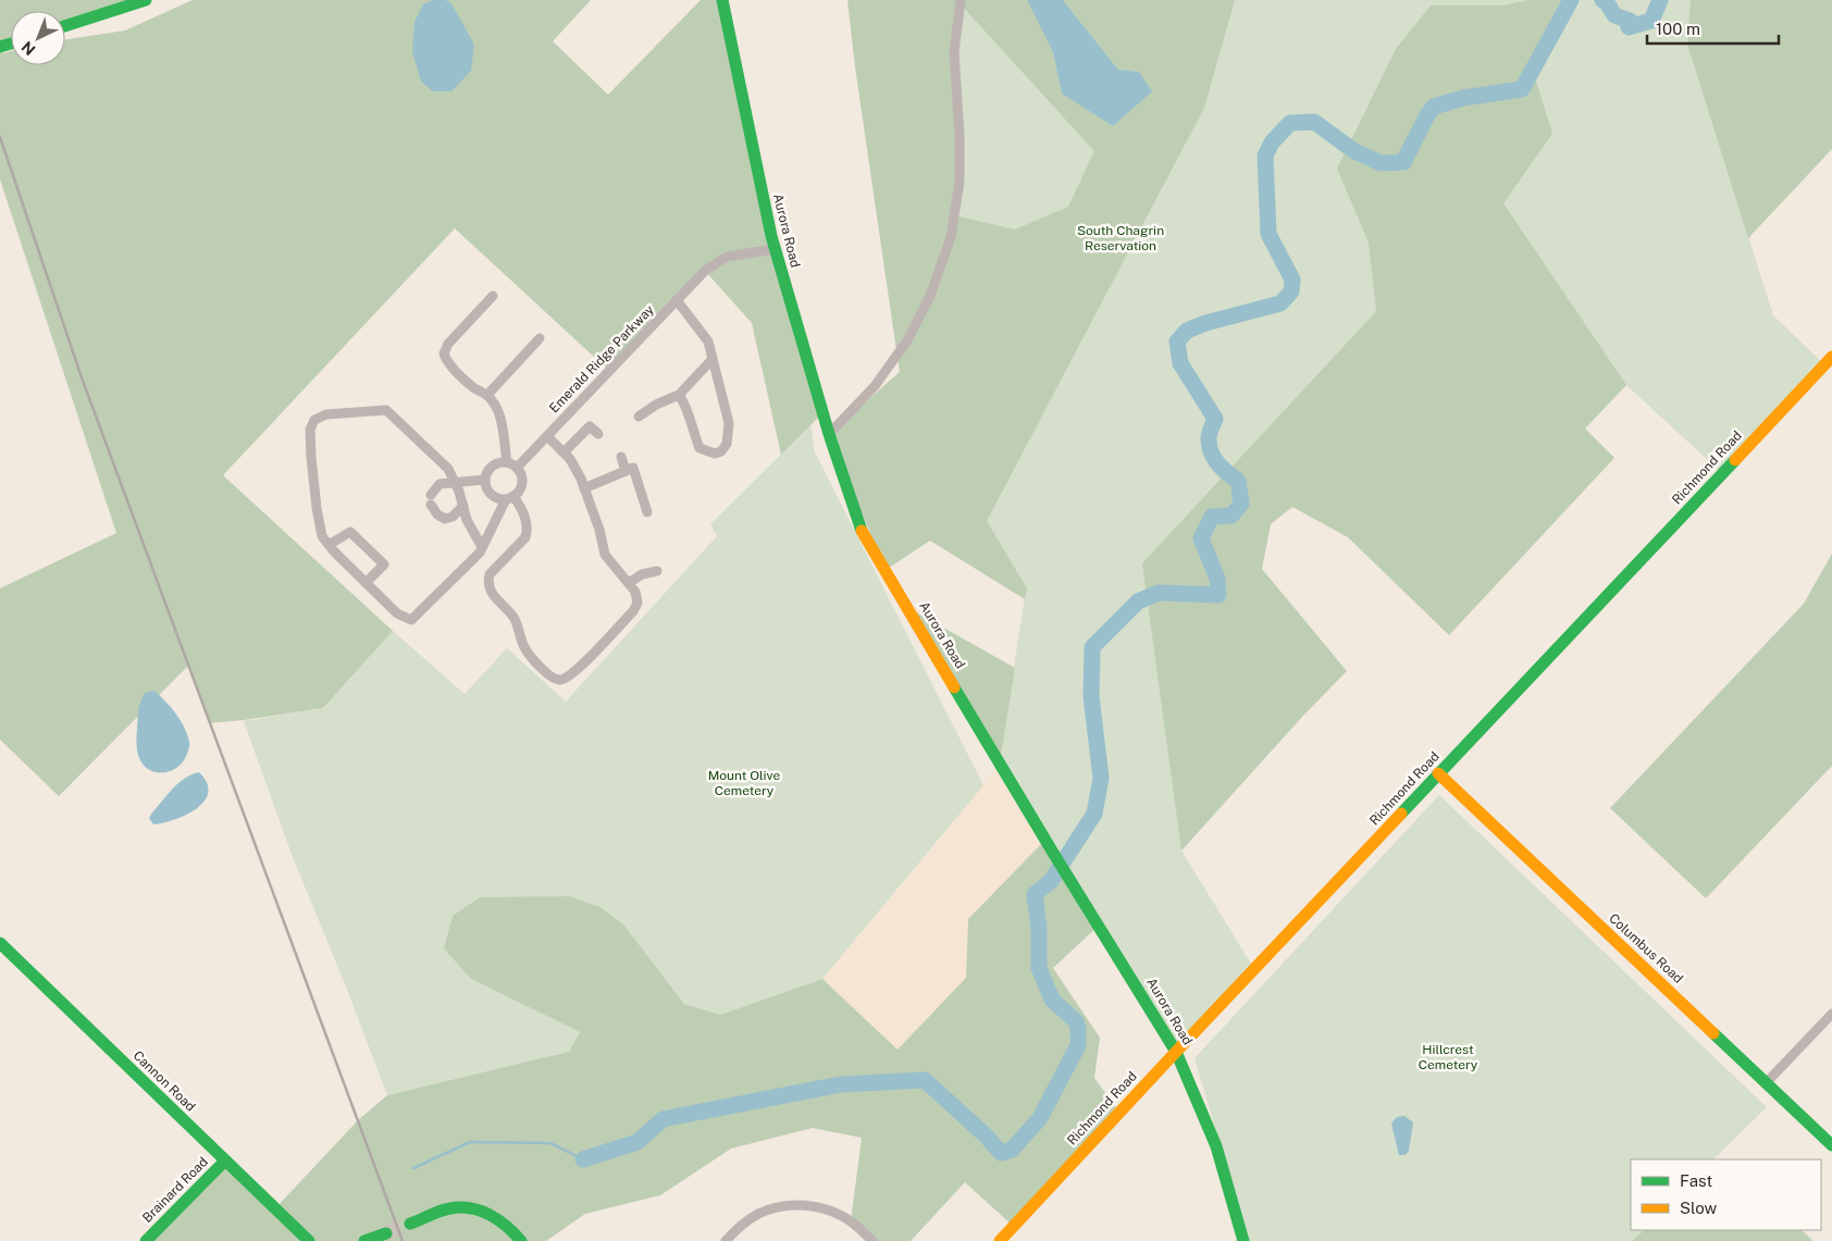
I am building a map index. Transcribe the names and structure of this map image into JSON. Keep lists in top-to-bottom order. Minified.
{"streets":{"main road":["Aurora Road","Richmond Road","Columbus Road","Cannon Road","Brainard Road"],"street":["Emerald Ridge Parkway"]},"crossings":[["Aurora Road","Emerald Ridge Parkway"],["Aurora Road","Richmond Road"],["Richmond Road","Columbus Road"],["Cannon Road","Brainard Road"]],"parks":["South Chagrin Reservation","Mount Olive Cemetery","Hillcrest Cemetery"],"legend":["Fast","Slow"],"scale_bar":"100 m","north":"bottom left"}
